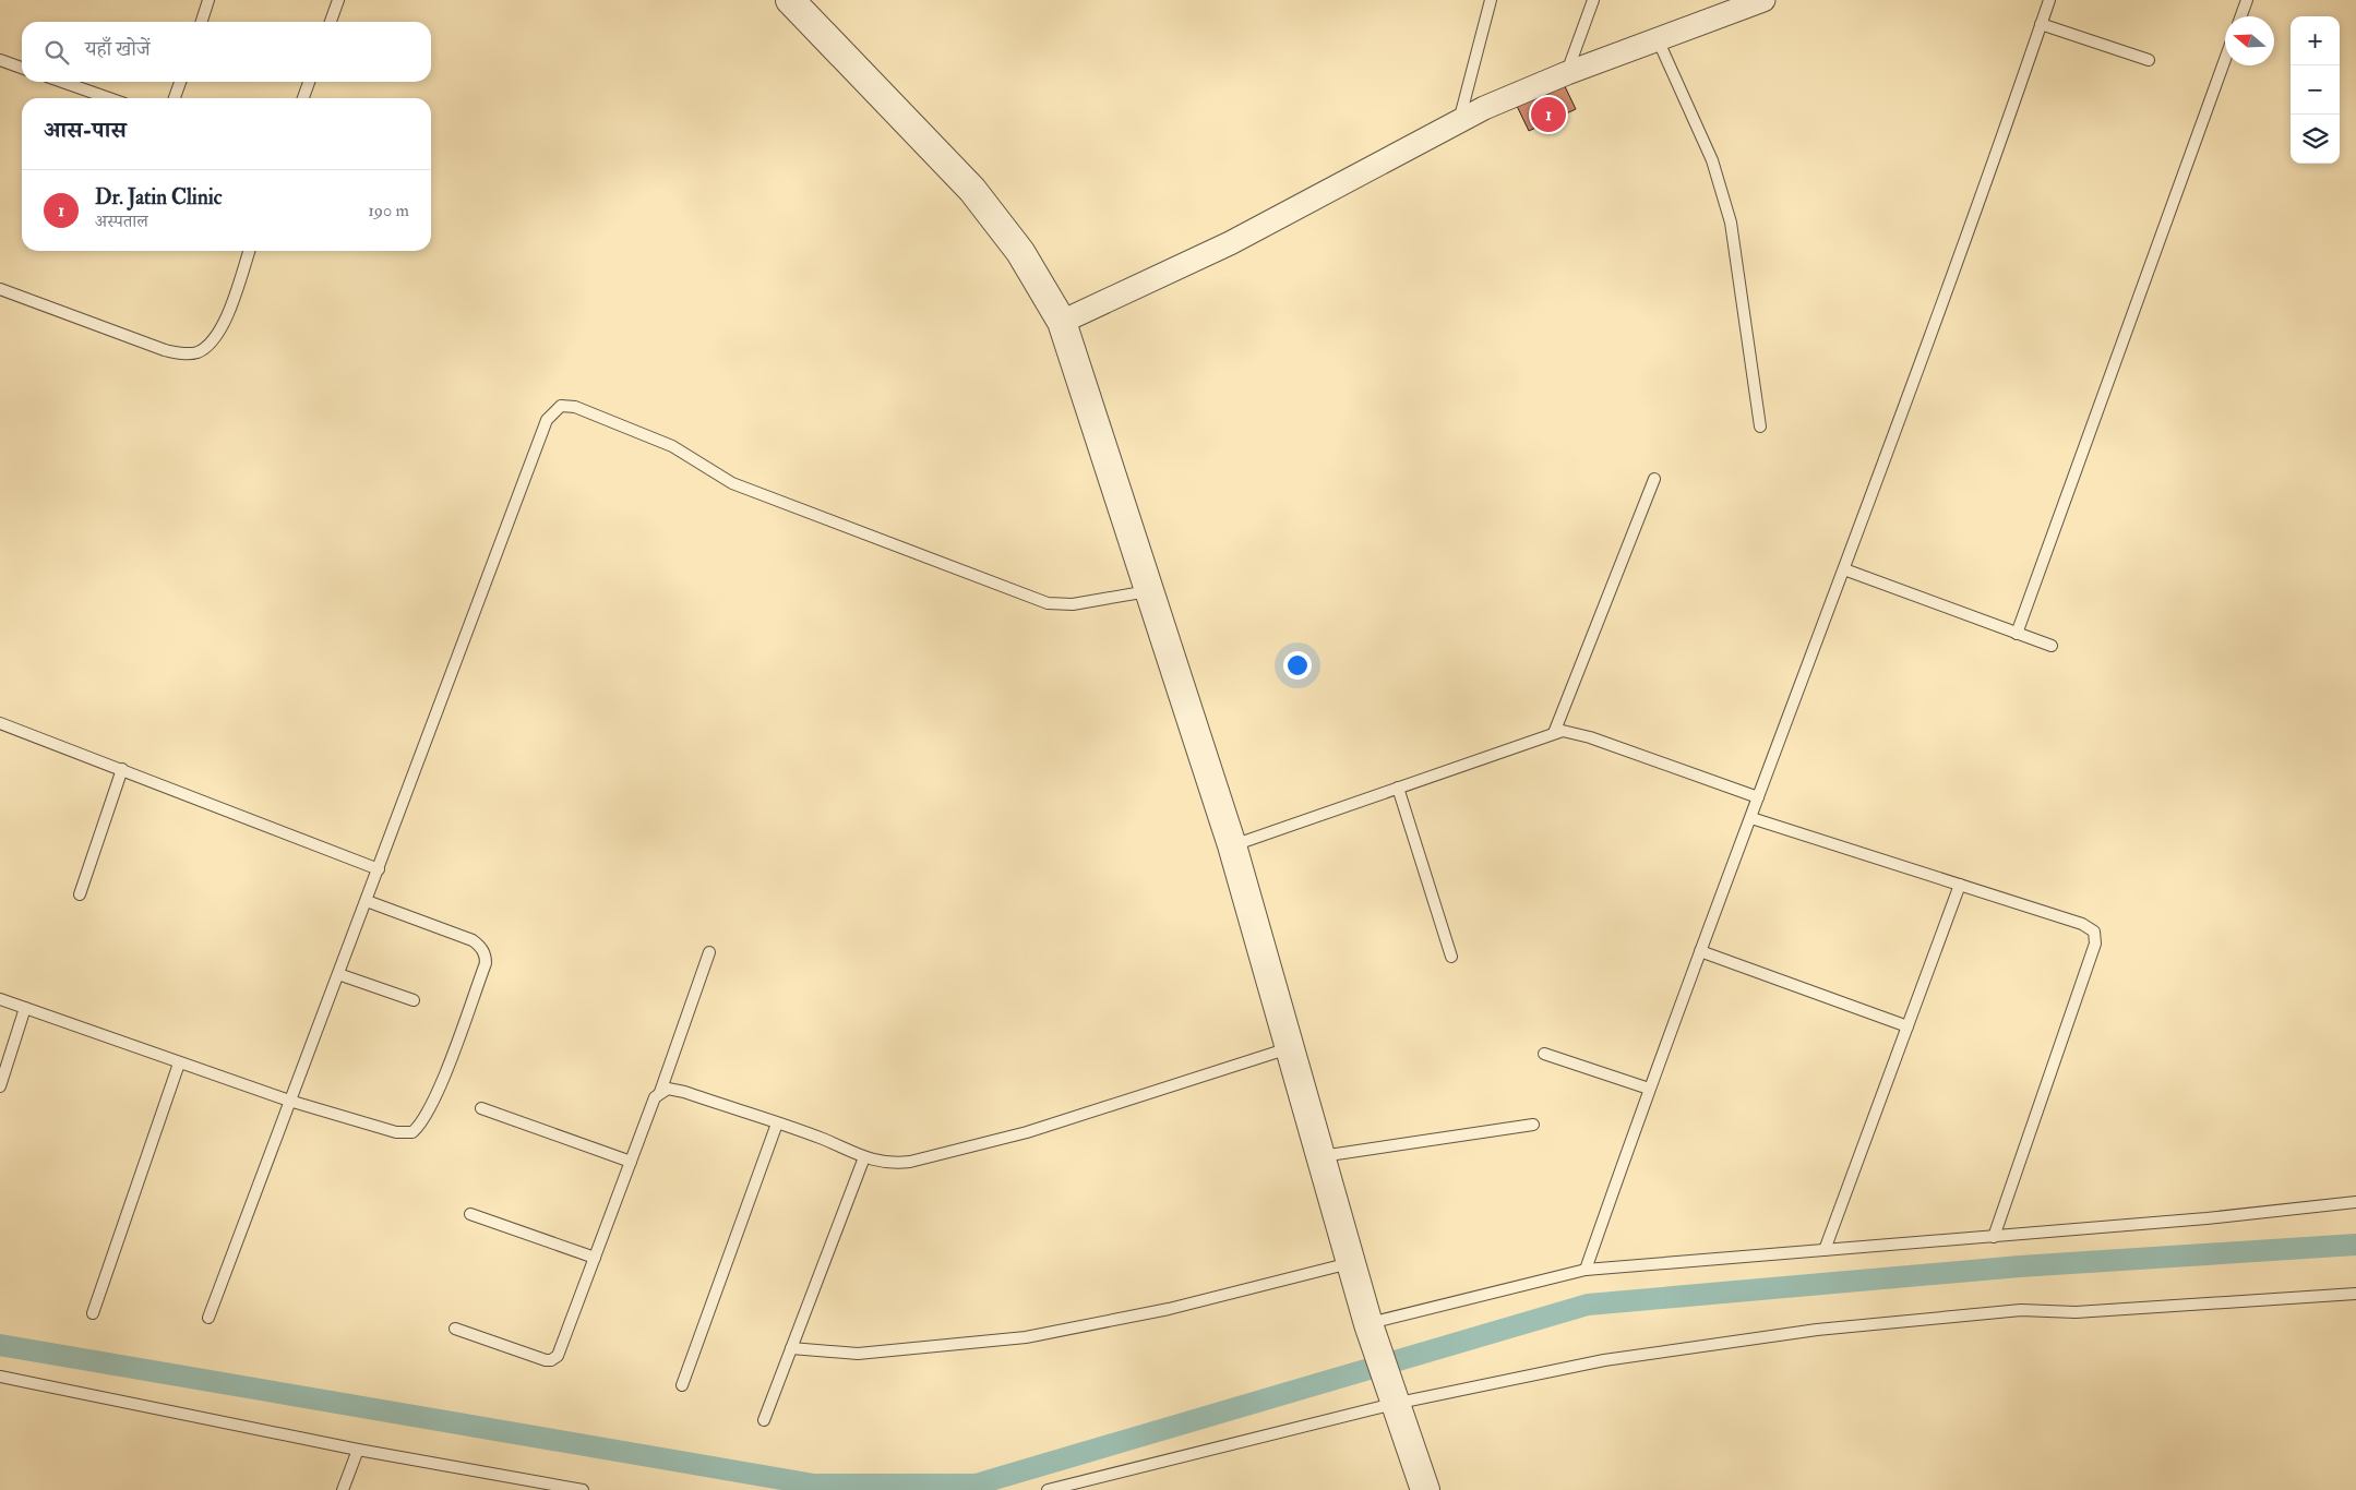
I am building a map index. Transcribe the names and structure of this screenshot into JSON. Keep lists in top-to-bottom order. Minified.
{"north":"left","page":{"map_buttons":["+","−"],"search":"यहाँ खोजें","pins":"1","heading":"आस-पास","list":[{"mark":"1","name":"Dr. Jatin Clinic","note":"अस्पताल","value":"190 m"}]}}
